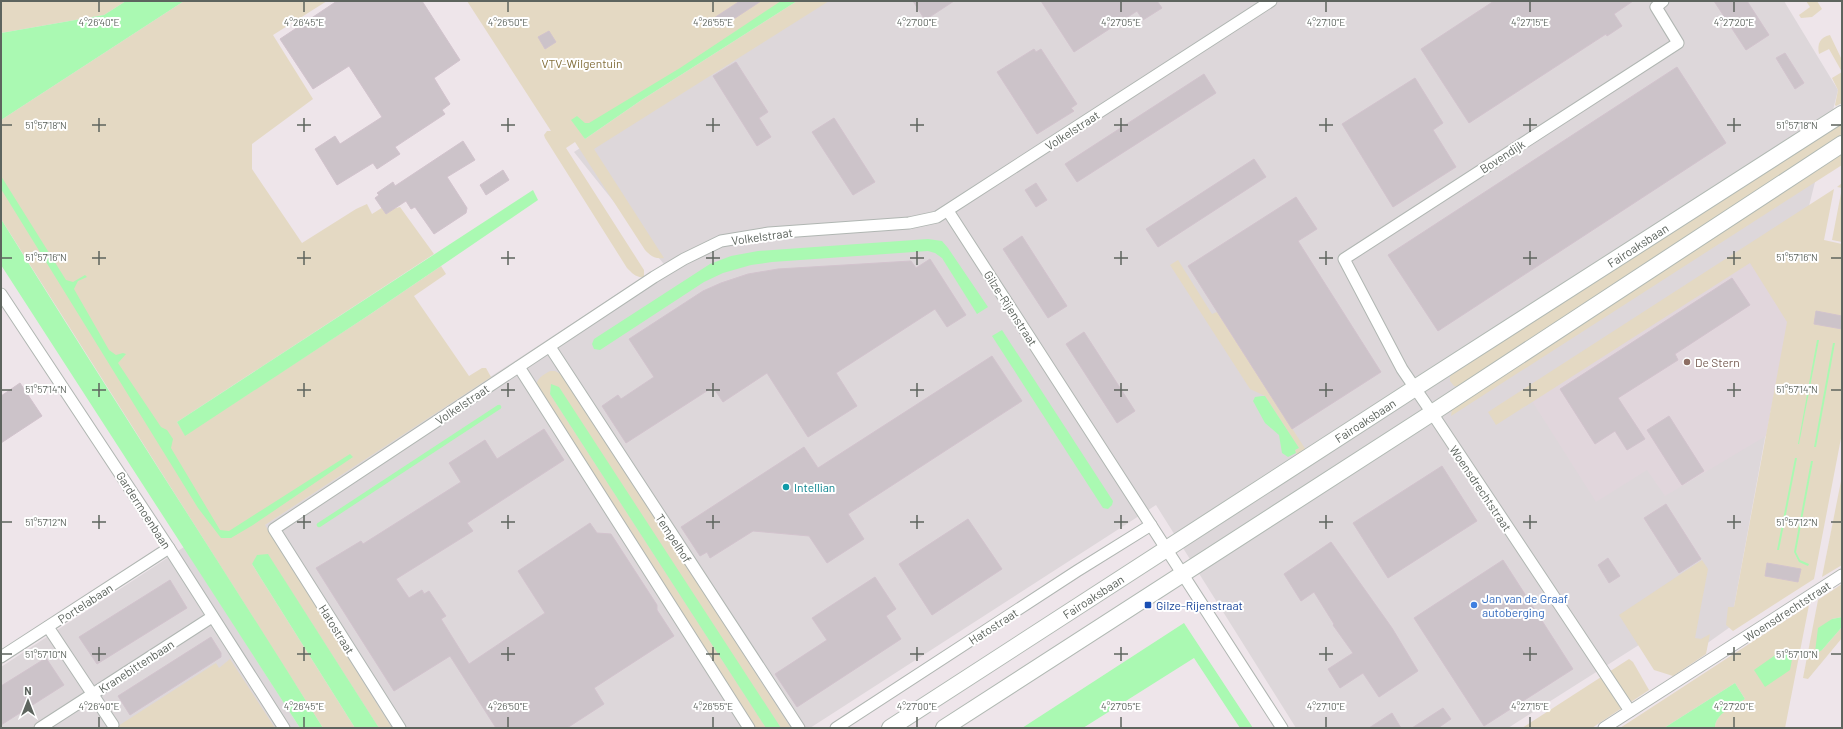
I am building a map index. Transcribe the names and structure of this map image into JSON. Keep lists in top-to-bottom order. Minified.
{"streets":{"main road":["Fairoaksbaan"],"street":["Volkelstraat","Bovendijk","Gilze-Rijenstraat","Woensdrechtstraat","Gardermoenbaan","Tempelhof","Portelabaan","Hatostraat","Kranebittenbaan"]},"crossings":[["Volkelstraat","Gilze-Rijenstraat"],["Volkelstraat","Tempelhof"],["Volkelstraat","Hatostraat"],["Bovendijk","Woensdrechtstraat"],["Fairoaksbaan","Gilze-Rijenstraat"],["Fairoaksbaan","Woensdrechtstraat"],["Gilze-Rijenstraat","Hatostraat"],["Gardermoenbaan","Portelabaan"],["Gardermoenbaan","Kranebittenbaan"]],"parks":["VTV-Wilgentuin"],"places":{"other":["De Stern","Intellian","Jan van de Graaf autoberging"],"transit":["Gilze-Rijenstraat"]},"north":"top","coordinates":["4°26'40\"E","4°26'45\"E","4°26'50\"E","4°26'55\"E","4°27'00\"E","4°27'05\"E","4°27'10\"E","4°27'15\"E","4°27'20\"E","51°57'18\"N","51°57'16\"N","51°57'14\"N","51°57'12\"N","51°57'10\"N"]}
